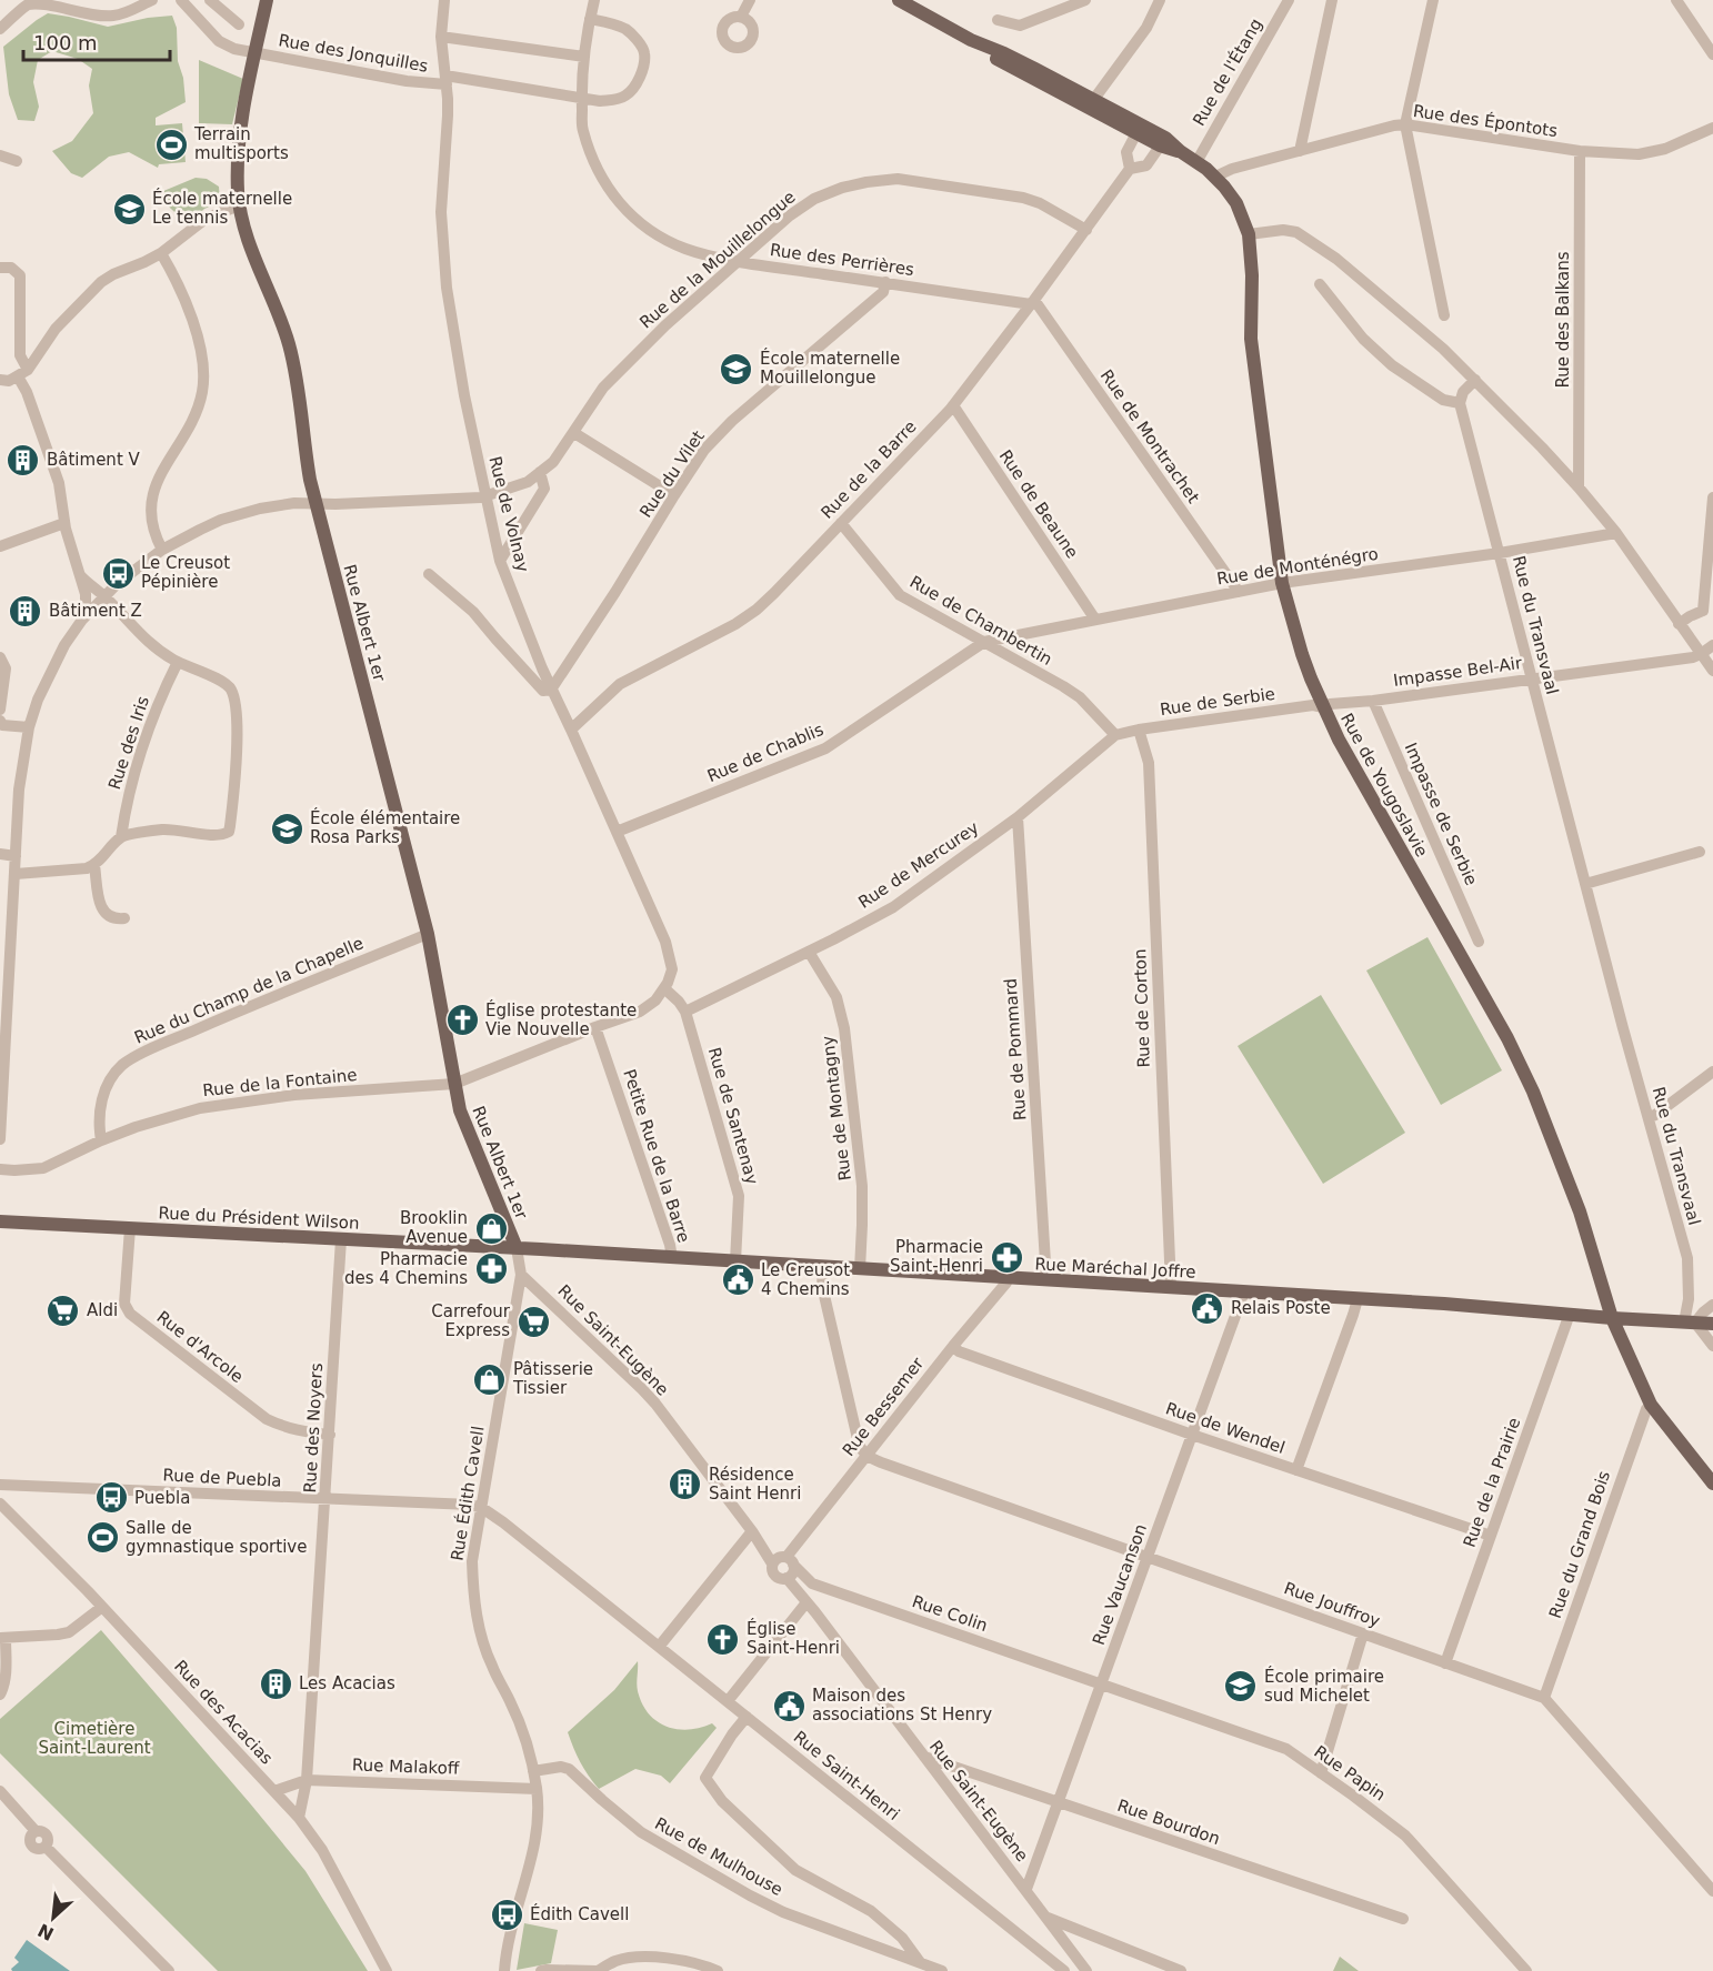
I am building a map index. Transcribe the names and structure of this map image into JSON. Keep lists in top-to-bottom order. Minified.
{"streets":{"main road":["Rue Albert 1er","Rue de Yougoslavie","Rue du Président Wilson","Rue Maréchal Joffre"],"street":["Rue des Jonquilles","Rue de l'Étang","Rue des Épontots","Rue de la Mouillelongue","Rue des Perrières","Rue des Balkans","Rue de Montrachet","Rue de la Barre","Rue du Vilet","Rue de Beaune","Rue de Volnay","Rue de Monténégro","Rue de Chambertin","Rue du Transvaal","Impasse Bel-Air","Rue de Serbie","Rue des Iris","Rue de Chablis","Impasse de Serbie","Rue de Mercurey","Rue du Champ de la Chapelle","Rue de Corton","Rue de Pommard","Rue de la Fontaine","Rue de Montagny","Rue de Santenay","Petite Rue de la Barre","Rue Saint-Eugène","Rue d'Arcole","Rue Bessemer","Rue des Noyers","Rue de Wendel","Rue de Puebla","Rue de la Prairie","Rue Édith Cavell","Rue du Grand Bois","Rue Vaucanson","Rue Jouffroy","Rue Colin","Rue des Acacias","Rue Malakoff","Rue Papin","Rue Saint-Henri","Rue Bourdon","Rue de Mulhouse"]},"crossings":[["Rue des Jonquilles","Rue des Perrières"],["Rue des Jonquilles","Rue de Volnay"],["Rue des Jonquilles","Rue Albert 1er"],["Rue de l'Étang","Rue de Yougoslavie"],["Rue des Épontots","Rue des Balkans"],["Rue des Épontots","Rue de Yougoslavie"],["Rue de la Mouillelongue","Rue des Perrières"],["Rue de la Mouillelongue","Rue de la Barre"],["Rue de la Mouillelongue","Rue de Volnay"],["Rue de la Mouillelongue","Rue Albert 1er"],["Rue des Perrières","Rue de Montrachet"],["Rue des Perrières","Rue de la Barre"],["Rue des Perrières","Rue du Vilet"],["Rue de Montrachet","Rue de la Barre"],["Rue de Montrachet","Rue de Monténégro"],["Rue de la Barre","Rue de Beaune"],["Rue de la Barre","Rue de Volnay"],["Rue de la Barre","Rue de Chambertin"],["Rue de la Barre","Rue de Yougoslavie"],["Rue du Vilet","Rue de Volnay"],["Rue de Beaune","Rue de Monténégro"],["Rue de Volnay","Rue de Chablis"],["Rue de Volnay","Rue de la Fontaine"],["Rue de Volnay","Rue de Santenay"],["Rue de Monténégro","Rue de Chambertin"],["Rue de Monténégro","Rue du Transvaal"],["Rue de Monténégro","Rue de Chablis"],["Rue de Monténégro","Rue de Yougoslavie"],["Rue de Chambertin","Rue de Serbie"],["Rue de Chambertin","Rue de Chablis"],["Rue de Chambertin","Rue de Mercurey"],["Rue Albert 1er","Rue du Champ de la Chapelle"],["Rue Albert 1er","Rue de la Fontaine"],["Rue Albert 1er","Rue du Président Wilson"],["Rue Albert 1er","Rue Maréchal Joffre"],["Rue Albert 1er","Rue Édith Cavell"],["Rue du Transvaal","Impasse Bel-Air"],["Rue du Transvaal","Rue Maréchal Joffre"],["Impasse Bel-Air","Rue de Serbie"],["Impasse Bel-Air","Rue de Yougoslavie"],["Impasse Bel-Air","Impasse de Serbie"],["Rue de Serbie","Rue de Yougoslavie"],["Rue de Serbie","Rue de Mercurey"],["Rue de Serbie","Rue de Corton"],["Rue de Yougoslavie","Rue Maréchal Joffre"],["Rue de Yougoslavie","Rue du Grand Bois"],["Rue de Mercurey","Rue de Pommard"],["Rue de Mercurey","Rue de Montagny"],["Rue de Mercurey","Rue de Santenay"],["Rue du Champ de la Chapelle","Rue de la Fontaine"],["Rue de Corton","Rue Maréchal Joffre"],["Rue de Pommard","Rue Maréchal Joffre"],["Rue de la Fontaine","Rue de Santenay"],["Rue de la Fontaine","Petite Rue de la Barre"],["Rue de Montagny","Rue Maréchal Joffre"],["Rue de Santenay","Rue Maréchal Joffre"],["Petite Rue de la Barre","Rue Maréchal Joffre"],["Rue du Président Wilson","Rue Maréchal Joffre"],["Rue du Président Wilson","Rue d'Arcole"],["Rue du Président Wilson","Rue des Noyers"],["Rue du Président Wilson","Rue Édith Cavell"],["Rue Maréchal Joffre","Rue Bessemer"],["Rue Maréchal Joffre","Rue de la Prairie"],["Rue Maréchal Joffre","Rue Édith Cavell"],["Rue Maréchal Joffre","Rue Vaucanson"],["Rue Saint-Eugène","Rue Bessemer"],["Rue Saint-Eugène","Rue Édith Cavell"],["Rue Saint-Eugène","Rue Vaucanson"],["Rue Saint-Eugène","Rue Colin"],["Rue Saint-Eugène","Rue Bourdon"],["Rue d'Arcole","Rue des Noyers"],["Rue Bessemer","Rue de Wendel"],["Rue Bessemer","Rue Jouffroy"],["Rue Bessemer","Rue Colin"],["Rue des Noyers","Rue de Puebla"],["Rue des Noyers","Rue des Acacias"],["Rue des Noyers","Rue Malakoff"],["Rue de Wendel","Rue de la Prairie"],["Rue de Wendel","Rue Vaucanson"],["Rue de Puebla","Rue Édith Cavell"],["Rue de Puebla","Rue Saint-Henri"],["Rue de la Prairie","Rue Jouffroy"],["Rue Édith Cavell","Rue Malakoff"],["Rue Édith Cavell","Rue Saint-Henri"],["Rue Édith Cavell","Rue de Mulhouse"],["Rue du Grand Bois","Rue Jouffroy"],["Rue Vaucanson","Rue Jouffroy"],["Rue Vaucanson","Rue Colin"],["Rue Vaucanson","Rue Papin"],["Rue Vaucanson","Rue Bourdon"],["Rue Colin","Rue Papin"],["Rue des Acacias","Rue Malakoff"]],"parks":["Cimetière Saint-Laurent"],"places":{"sports":["Terrain multisports","Salle de gymnastique sportive"],"school or university":["École maternelle Le tennis","École maternelle Mouillelongue","École élémentaire Rosa Parks","École primaire sud Michelet"],"building":["Bâtiment V","Bâtiment Z","Résidence Saint Henri","Les Acacias"],"bus stop":["Le Creusot Pépinière","Puebla","Édith Cavell"],"church":["Église protestante Vie Nouvelle","Église Saint-Henri"],"shop":["Brooklin Avenue","Pâtisserie Tissier"],"pharmacy":["Pharmacie Saint-Henri","Pharmacie des 4 Chemins"],"public building":["Le Creusot 4 Chemins","Relais Poste","Maison des associations St Henry"],"supermarket":["Aldi","Carrefour Express"]},"scale_bar":"100 m","north":"bottom left"}
